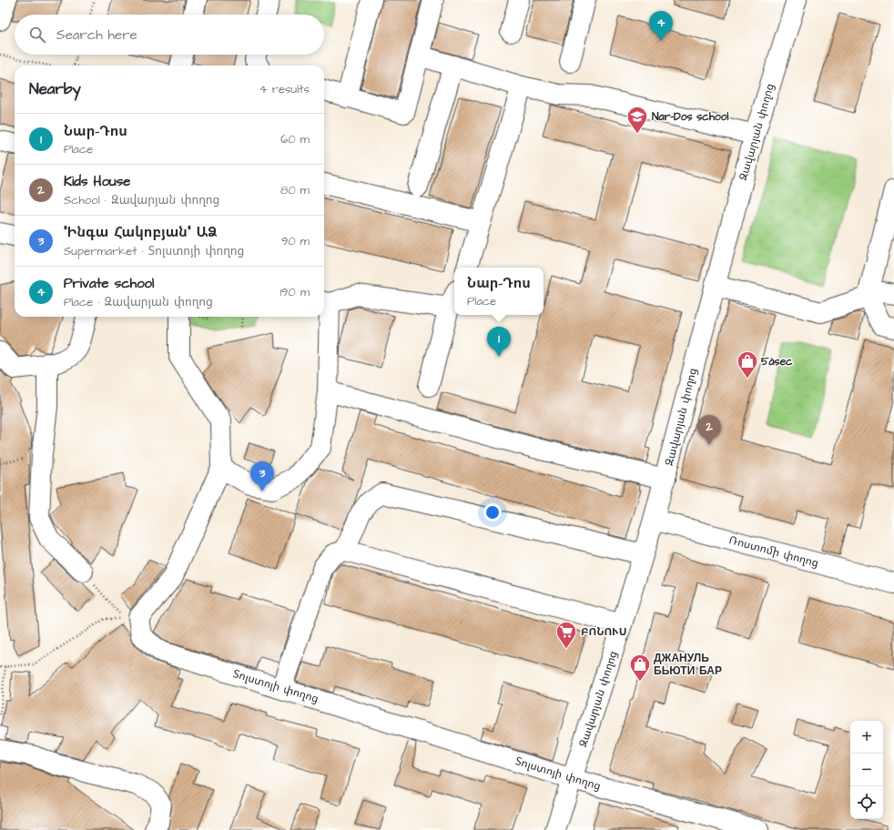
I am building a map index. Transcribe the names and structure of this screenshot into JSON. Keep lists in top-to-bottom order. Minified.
{"streets":{"street":["Զավարյան փողոց","Ռոստոմի փողոց","Տոլստոյի փողոց"]},"crossings":[["Զավարյան փողոց","Ռոստոմի փողոց"],["Զավարյան փողոց","Տոլստոյի փողոց"]],"places":{"school or university":["Nar-Dos school"],"shop":["5àsec","ДЖАНУЛЬ БЬЮТИ БАР"],"supermarket":["ԲՈՆՈՒՍ"]},"page":{"pins":["4","1","2","3"],"search":"Search here","heading":["Nearby","4 results"],"list":[{"mark":"1","name":"Նար-Դոս","note":"Place","value":"60 m"},{"mark":"2","name":"Kids House","note":"School · Զավարյան փողոց","value":"80 m"},{"mark":"3","name":"\"Ինգա Հակոբյան\" ԱՁ","note":"Supermarket · Տոլստոյի փողոց","value":"90 m"},{"mark":"4","name":"Private school","note":"Place · Զավարյան փողոց","value":"190 m"}],"popup":["Նար-Դոս","Place"],"map_buttons":["+","−"]}}
